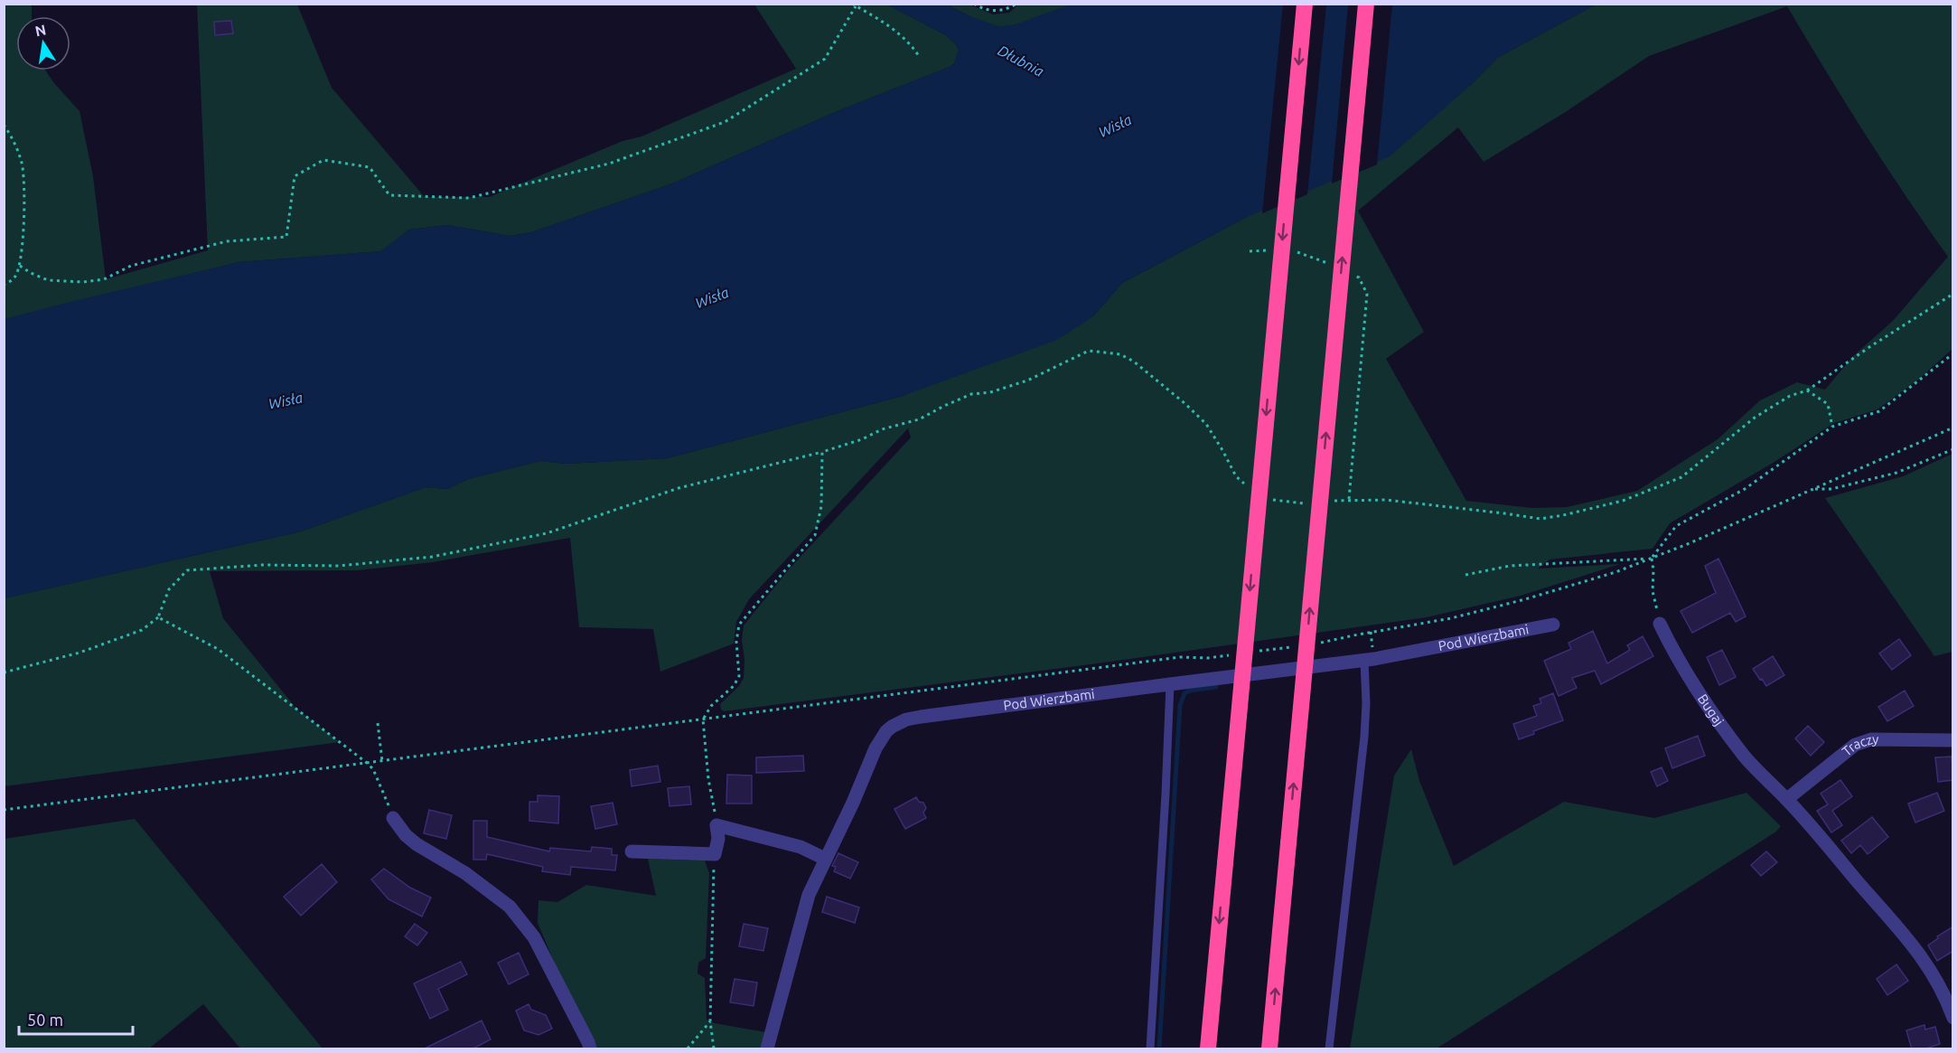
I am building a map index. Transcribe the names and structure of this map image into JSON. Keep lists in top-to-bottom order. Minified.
{"streets":{"street":["Pod Wierzbami","Bugaj","Traczy"]},"crossings":[["Bugaj","Traczy"]],"water":["Dłubnia","Wisła"],"scale_bar":"50 m","north":"top"}
